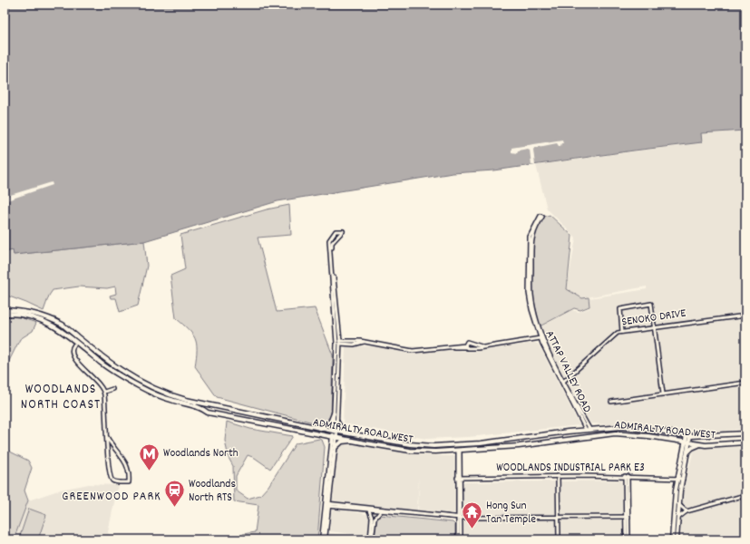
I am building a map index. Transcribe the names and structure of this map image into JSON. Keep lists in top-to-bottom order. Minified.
{"streets":{"main road":["ADMIRALTY ROAD WEST"],"street":["SENOKO DRIVE","ATTAP VALLEY ROAD","WOODLANDS INDUSTRIAL PARK E3"]},"crossings":[["SENOKO DRIVE","ATTAP VALLEY ROAD"],["ATTAP VALLEY ROAD","ADMIRALTY ROAD WEST"]],"districts":["WOODLANDS NORTH COAST","GREENWOOD PARK"],"places":{"metro station":["Woodlands North"],"station":["Woodlands North RTS"],"temple":["Hong Sun Tan Temple"]}}
